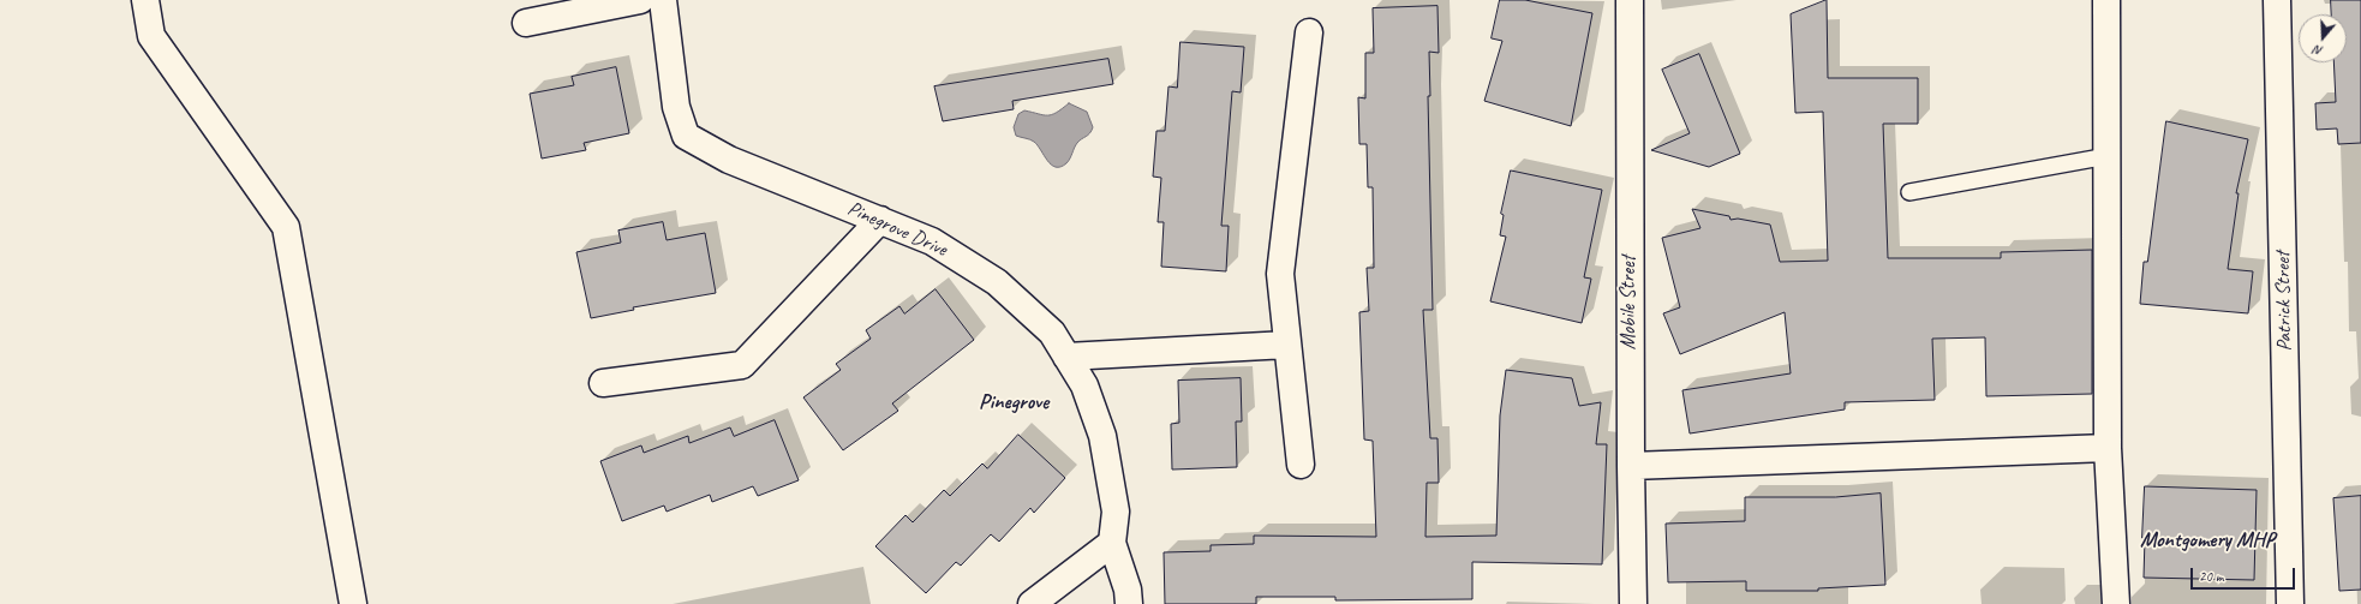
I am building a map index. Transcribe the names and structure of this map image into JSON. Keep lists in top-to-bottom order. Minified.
{"streets":{"street":["Pinegrove Drive","Patrick Street","Mobile Street"]},"districts":["Pinegrove","Montgomery MHP"],"scale_bar":"20 m","north":"bottom"}
